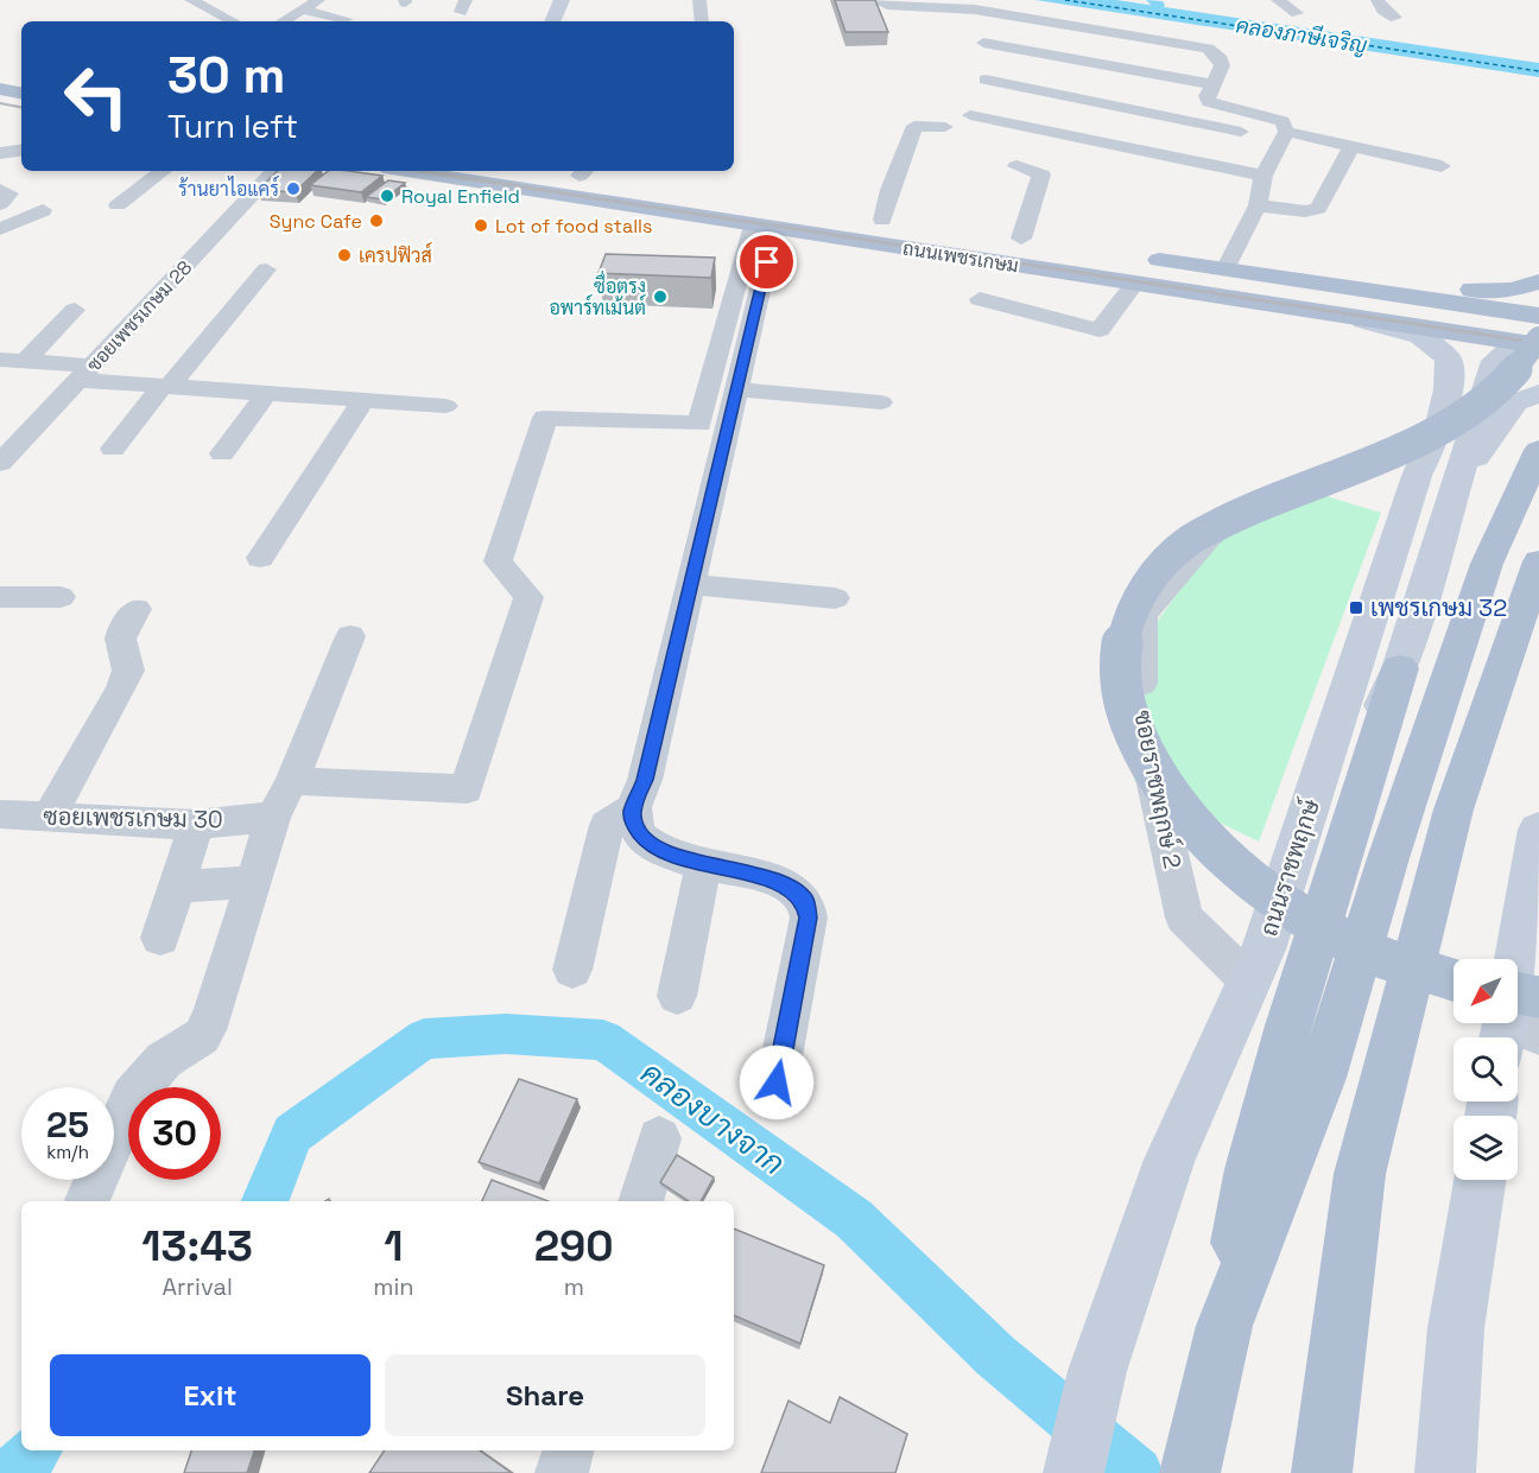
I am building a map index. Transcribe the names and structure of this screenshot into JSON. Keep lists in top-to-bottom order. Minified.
{"streets":{"main road":["ถนนเพชรเกษม","ถนนราชพฤกษ์"],"street":["ซอยเพชรเกษม 28","ซอยราชพฤกษ์ 2","ซอยเพชรเกษม 30"]},"crossings":[["ถนนเพชรเกษม","ถนนราชพฤกษ์"],["ซอยราชพฤกษ์ 2","ถนนราชพฤกษ์"]],"water":["คลองภาษีเจริญ","คลองบางจาก"],"places":{"other":["ร้านยาไอแคร์","Royal Enfield","Sync Cafe","Lot of food stalls","เครปฟิวส์","ซื่อตรง อพาร์ทเม้นต์"],"transit":["เพชรเกษม 32"]},"north":"bottom left","page":{"turn":["30 m","Turn left"],"speed":"25 km/h","limit":"30","eta":["13:43","Arrival","1","min","290","m"],"buttons":["Exit","Share"]}}
